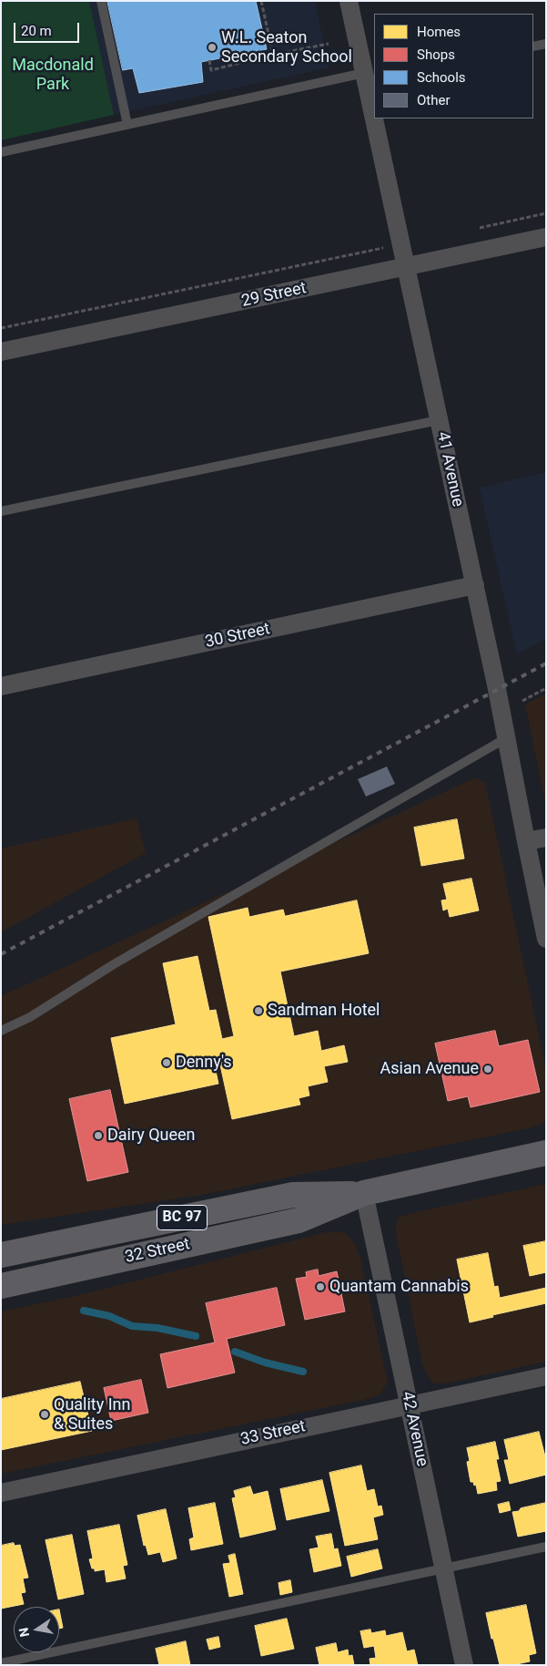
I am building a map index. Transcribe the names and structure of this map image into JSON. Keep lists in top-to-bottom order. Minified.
{"streets":{"highway":["BC 97","32 Street"],"street":["29 Street","41 Avenue","30 Street","42 Avenue","33 Street"]},"crossings":[["29 Street","41 Avenue"],["41 Avenue","30 Street"],["32 Street","42 Avenue"],["42 Avenue","33 Street"]],"parks":["Macdonald Park"],"places":["W.L. Seaton Secondary School","Sandman Hotel","Denny's","Asian Avenue","Dairy Queen","Quantam Cannabis","Quality Inn & Suites"],"legend":["Homes","Shops","Schools","Other"],"scale_bar":"20 m","north":"left"}
